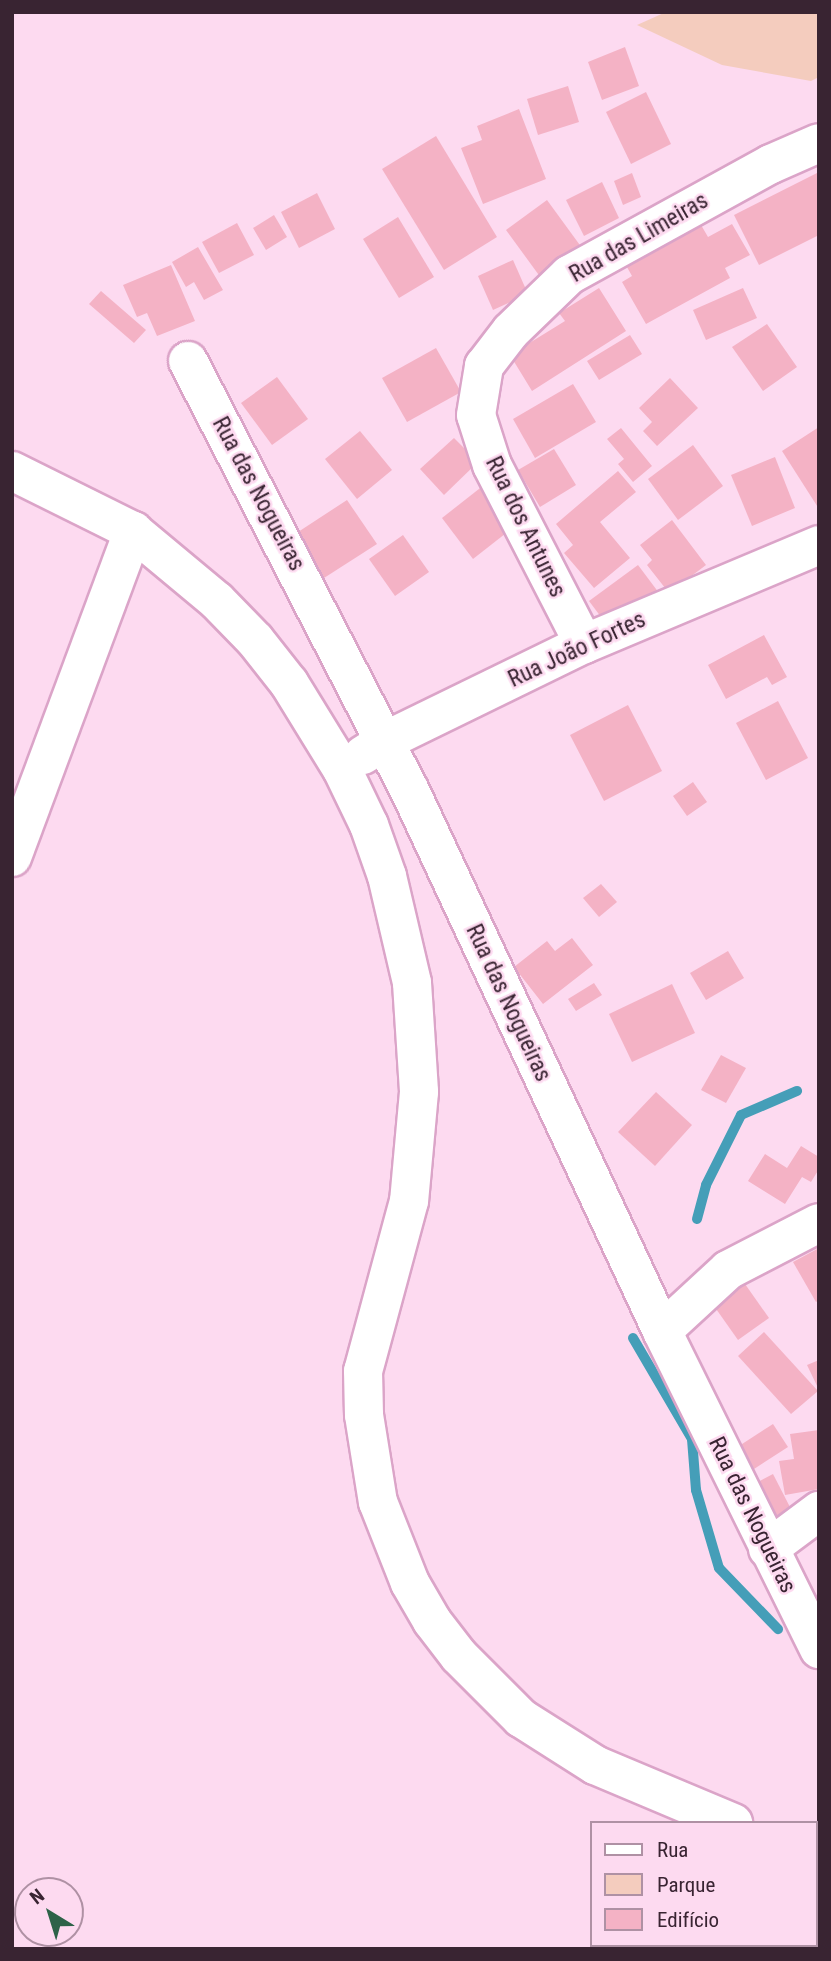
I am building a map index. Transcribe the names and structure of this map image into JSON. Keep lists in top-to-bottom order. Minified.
{"streets":{"street":["Rua das Limeiras","Rua das Nogueiras","Rua dos Antunes","Rua João Fortes"]},"crossings":[["Rua das Limeiras","Rua dos Antunes"],["Rua das Nogueiras","Rua João Fortes"],["Rua dos Antunes","Rua João Fortes"]],"legend":["Rua","Parque","Edifício"],"north":"top left"}
